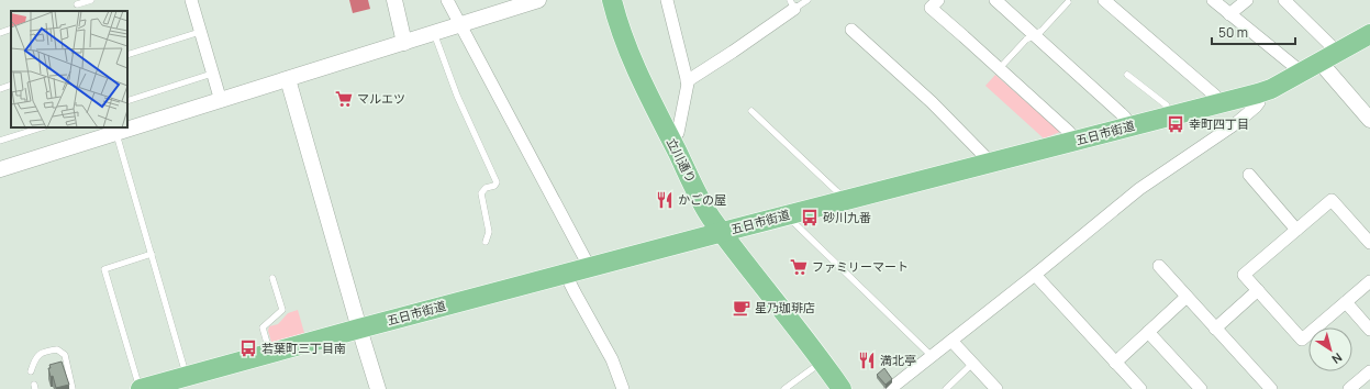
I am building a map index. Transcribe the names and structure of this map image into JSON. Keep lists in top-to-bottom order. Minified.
{"streets":{"main road":["五日市街道","立川通り"]},"crossings":[["五日市街道","立川通り"]],"places":{"supermarket":["マルエツ","ファミリーマート"],"bus stop":["幸町四丁目","砂川九番","若葉町三丁目南"],"restaurant":["かごの屋","満北亭"],"cafe":["星乃珈琲店"]},"scale_bar":"50 m","north":"bottom right"}
